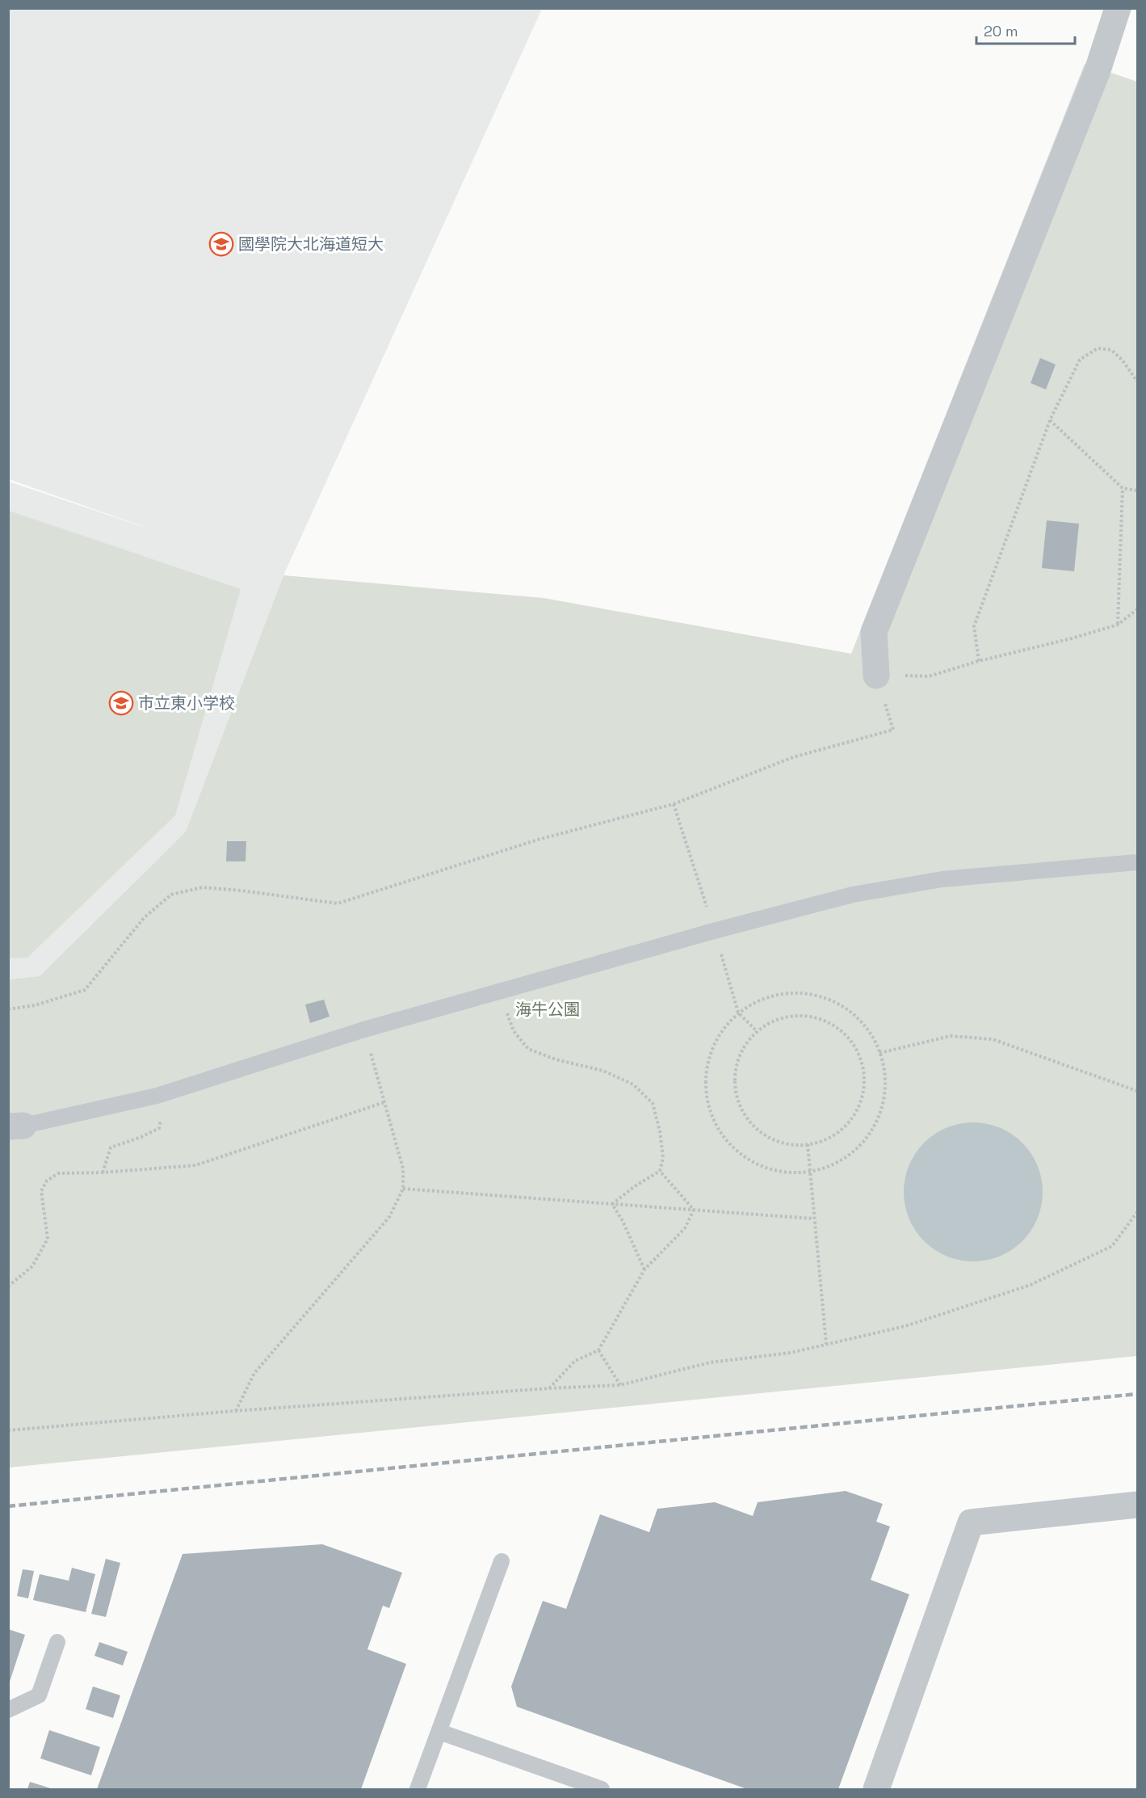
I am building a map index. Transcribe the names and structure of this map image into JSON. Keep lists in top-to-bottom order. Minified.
{"parks":["海牛公園"],"places":{"school or university":["國學院大北海道短大","市立東小学校"]},"scale_bar":"20 m"}
